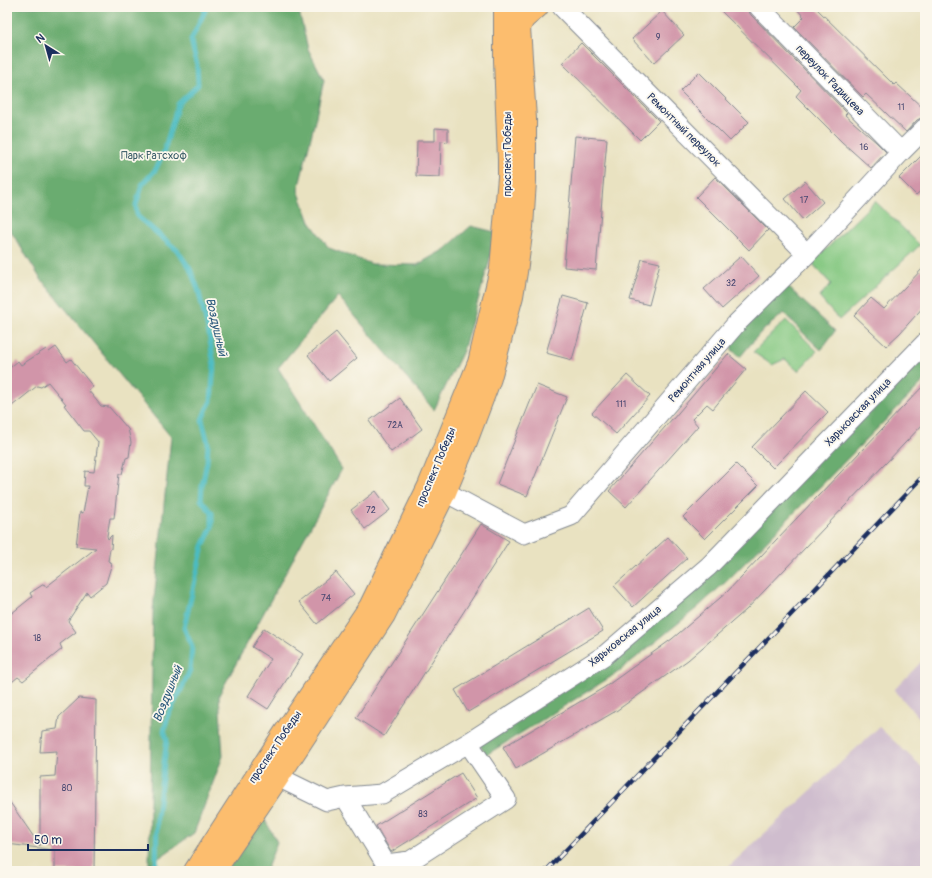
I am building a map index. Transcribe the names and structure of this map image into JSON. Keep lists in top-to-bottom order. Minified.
{"streets":{"main road":["проспект Победы"],"street":["переулок Радищева","Ремонтный переулок","Ремонтная улица","Харьковская улица"]},"crossings":[["переулок Радищева","Ремонтная улица"],["Ремонтный переулок","Ремонтная улица"],["проспект Победы","Ремонтная улица"],["проспект Победы","Харьковская улица"]],"water":["Воздушный"],"parks":["Парк Ратсхоф"],"house_numbers":["9","11","16","17","32","111","72А","72","74","18","80","83"],"scale_bar":"50 m","north":"top left"}
